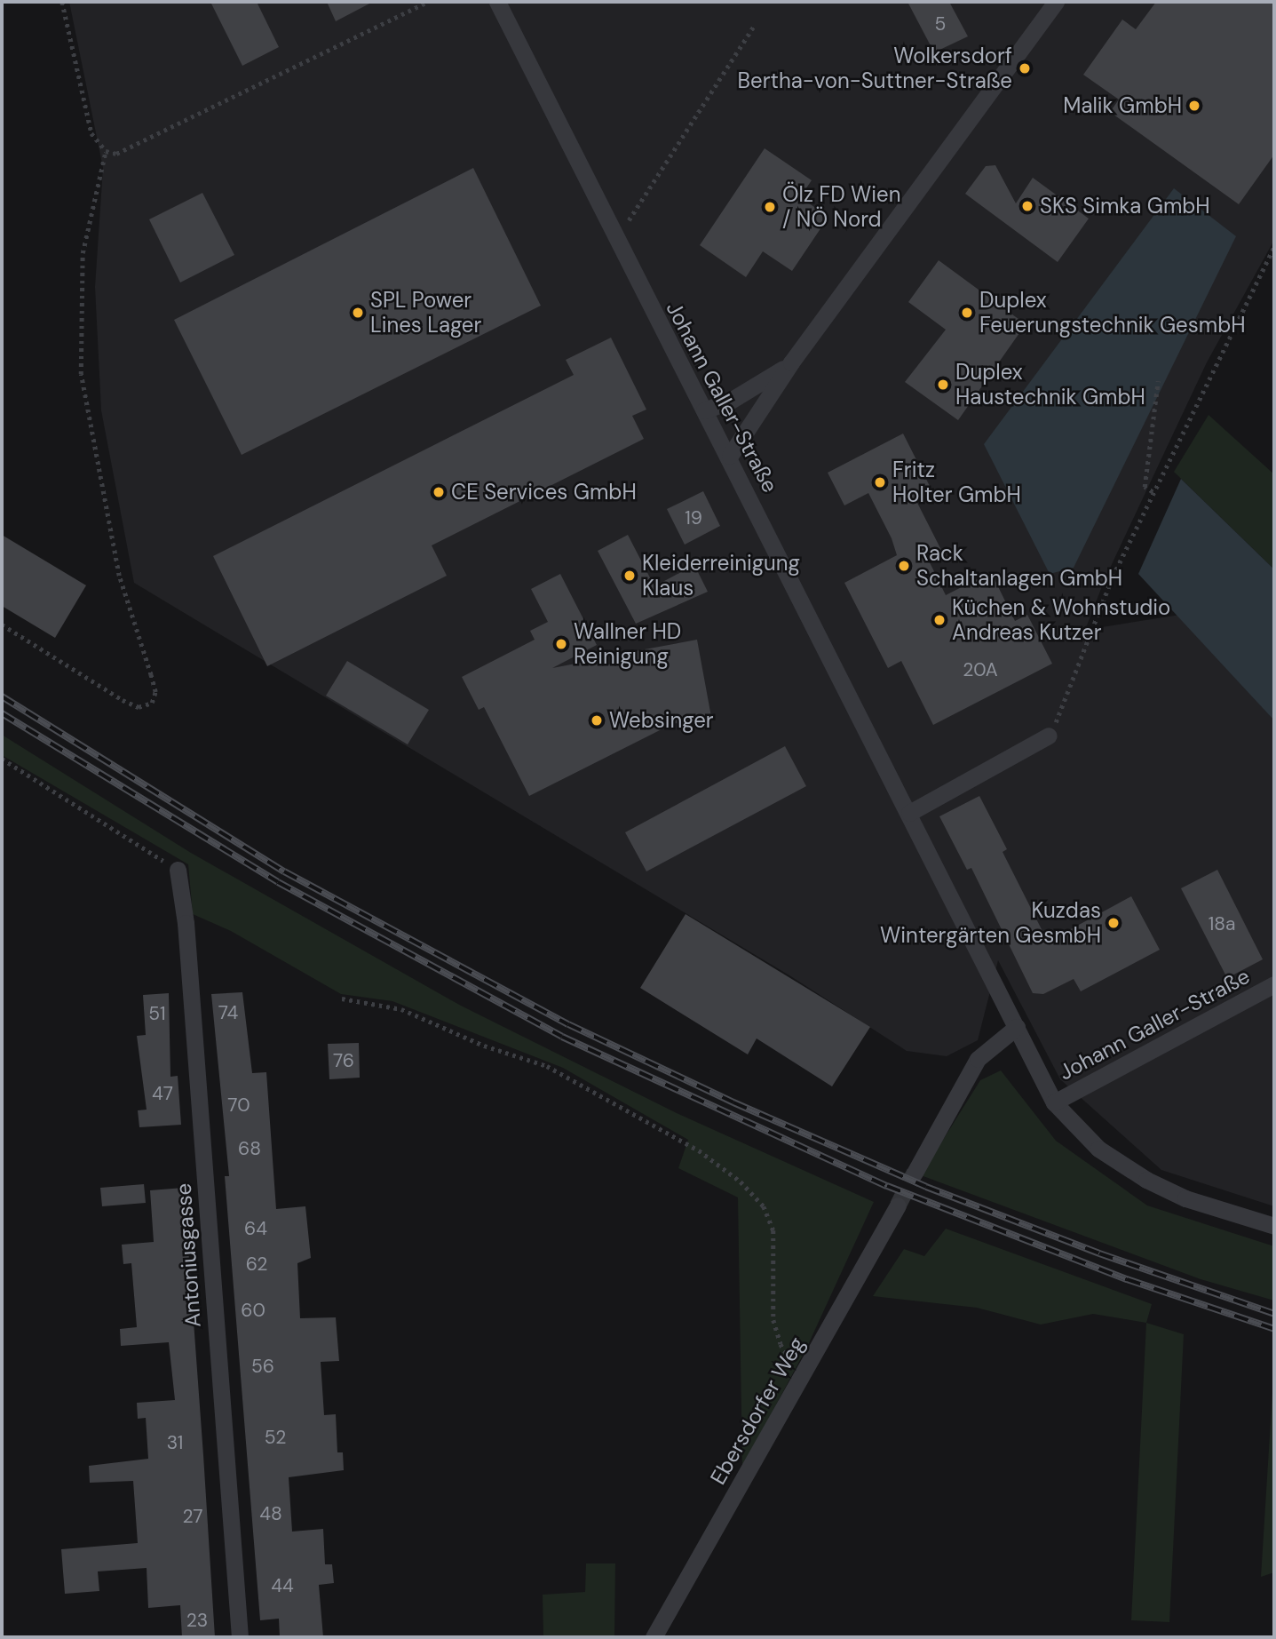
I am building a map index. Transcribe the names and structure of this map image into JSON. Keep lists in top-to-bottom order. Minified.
{"streets":{"street":["Johann Galler-Straße","Antoniusgasse","Ebersdorfer Weg"]},"places":["Wolkersdorf Bertha-von-Suttner-Straße","Malik GmbH","SKS Simka GmbH","Ölz FD Wien / NÖ Nord","SPL Power Lines Lager","Duplex Feuerungstechnik GesmbH","Duplex Haustechnik GmbH","Fritz Holter GmbH","CE Services GmbH","Rack Schaltanlagen GmbH","Kleiderreinigung Klaus","Küchen & Wohnstudio Andreas Kutzer","Wallner HD Reinigung","Websinger","Kuzdas Wintergärten GesmbH"],"house_numbers":["5","19","20A","18a","74","51","76","47","70","68","64","62","60","56","52","31","48","27","44","23"]}
